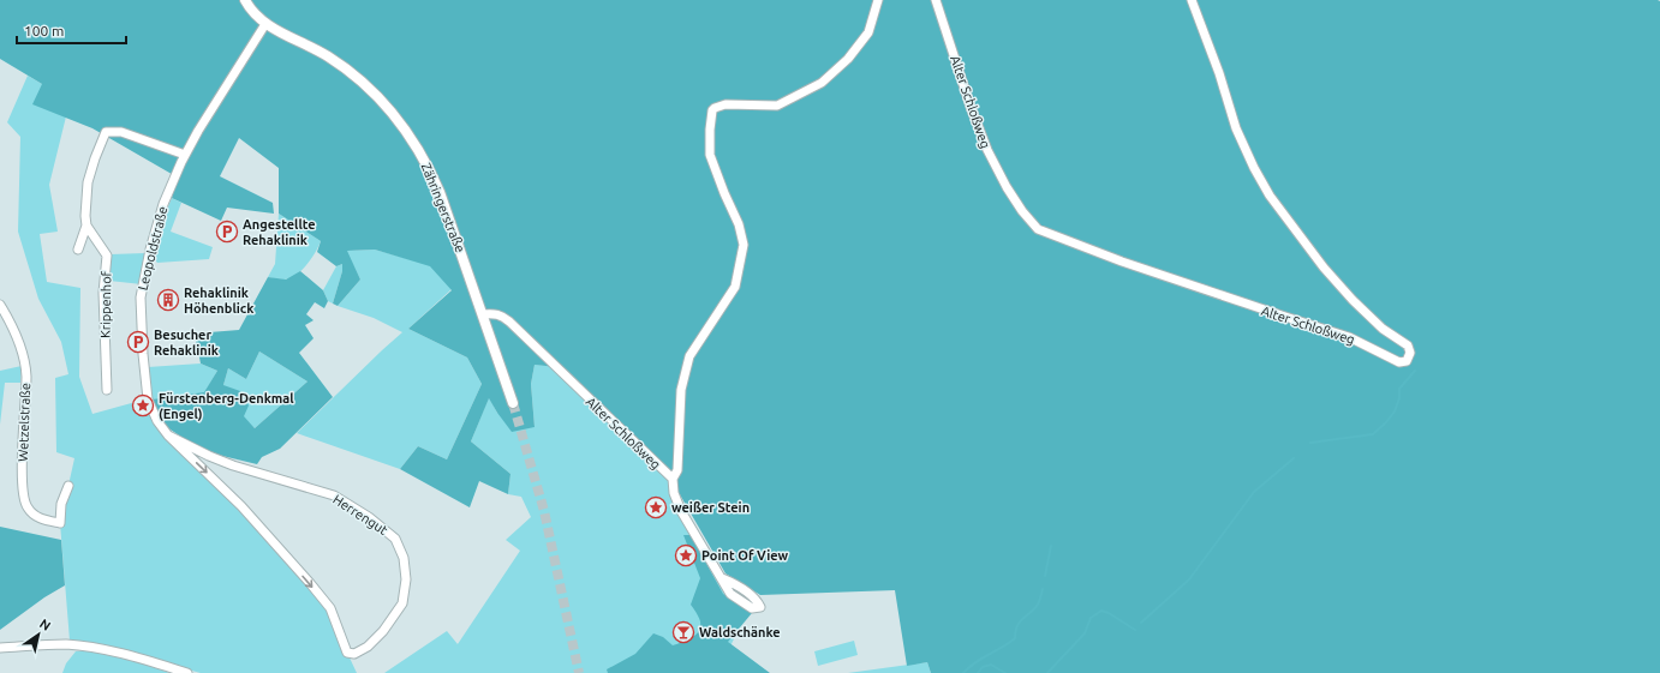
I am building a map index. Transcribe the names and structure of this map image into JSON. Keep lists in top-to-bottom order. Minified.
{"streets":{"main road":["Zähringerstraße"],"street":["Alter Schloßweg","Leopoldstraße","Krippenhof","Wetzelstraße","Herrengut"]},"crossings":[["Alter Schloßweg","Zähringerstraße"],["Zähringerstraße","Leopoldstraße"],["Leopoldstraße","Herrengut"]],"one_way":["Leopoldstraße"],"places":{"parking":["Angestellte Rehaklinik","Besucher Rehaklinik"],"building":["Rehaklinik Höhenblick"],"place":["Fürstenberg-Denkmal (Engel)","weißer Stein","Point Of View"],"bar":["Waldschänke"]},"scale_bar":"100 m","north":"top right"}
